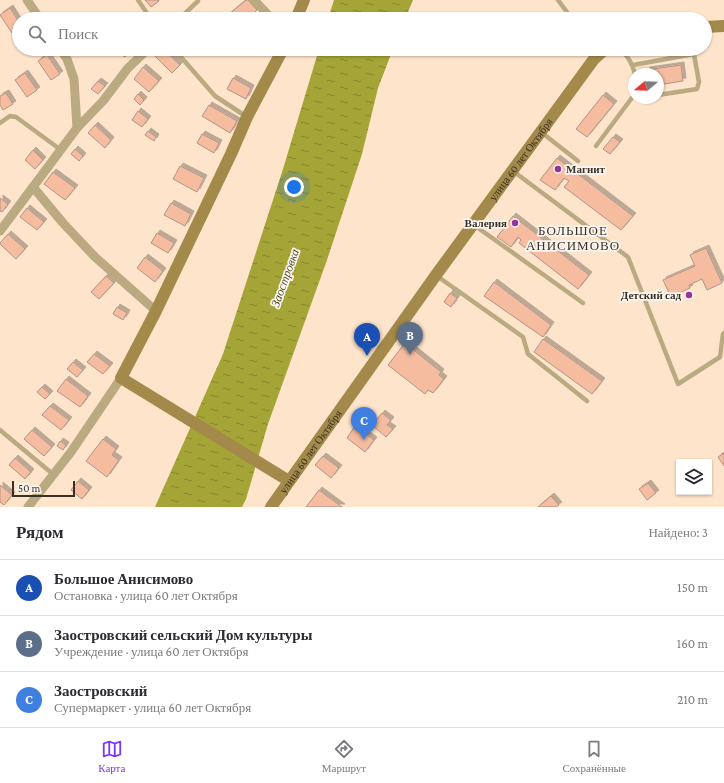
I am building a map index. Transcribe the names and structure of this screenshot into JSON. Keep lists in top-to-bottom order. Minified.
{"streets":{"street":["улица 60 лет Октября"]},"districts":["БОЛЬШОЕ АНИСИМОВО"],"water":["Заостровка"],"places":["Магнит","Валерия","Детский сад"],"scale_bar":"50 m","north":"left","page":{"search":"Поиск","pins":["B","A","C"],"scale":"50 m","heading":["Рядом","Найдено: 3"],"list":[{"mark":"A","name":"Большое Анисимово","note":"Остановка · улица 60 лет Октября","value":"150 m"},{"mark":"B","name":"Заостровский сельский Дом культуры","note":"Учреждение · улица 60 лет Октября","value":"160 m"},{"mark":"C","name":"Заостровский","note":"Супермаркет · улица 60 лет Октября","value":"210 m"}],"nav":["Карта","Маршрут","Сохранённые"]}}
